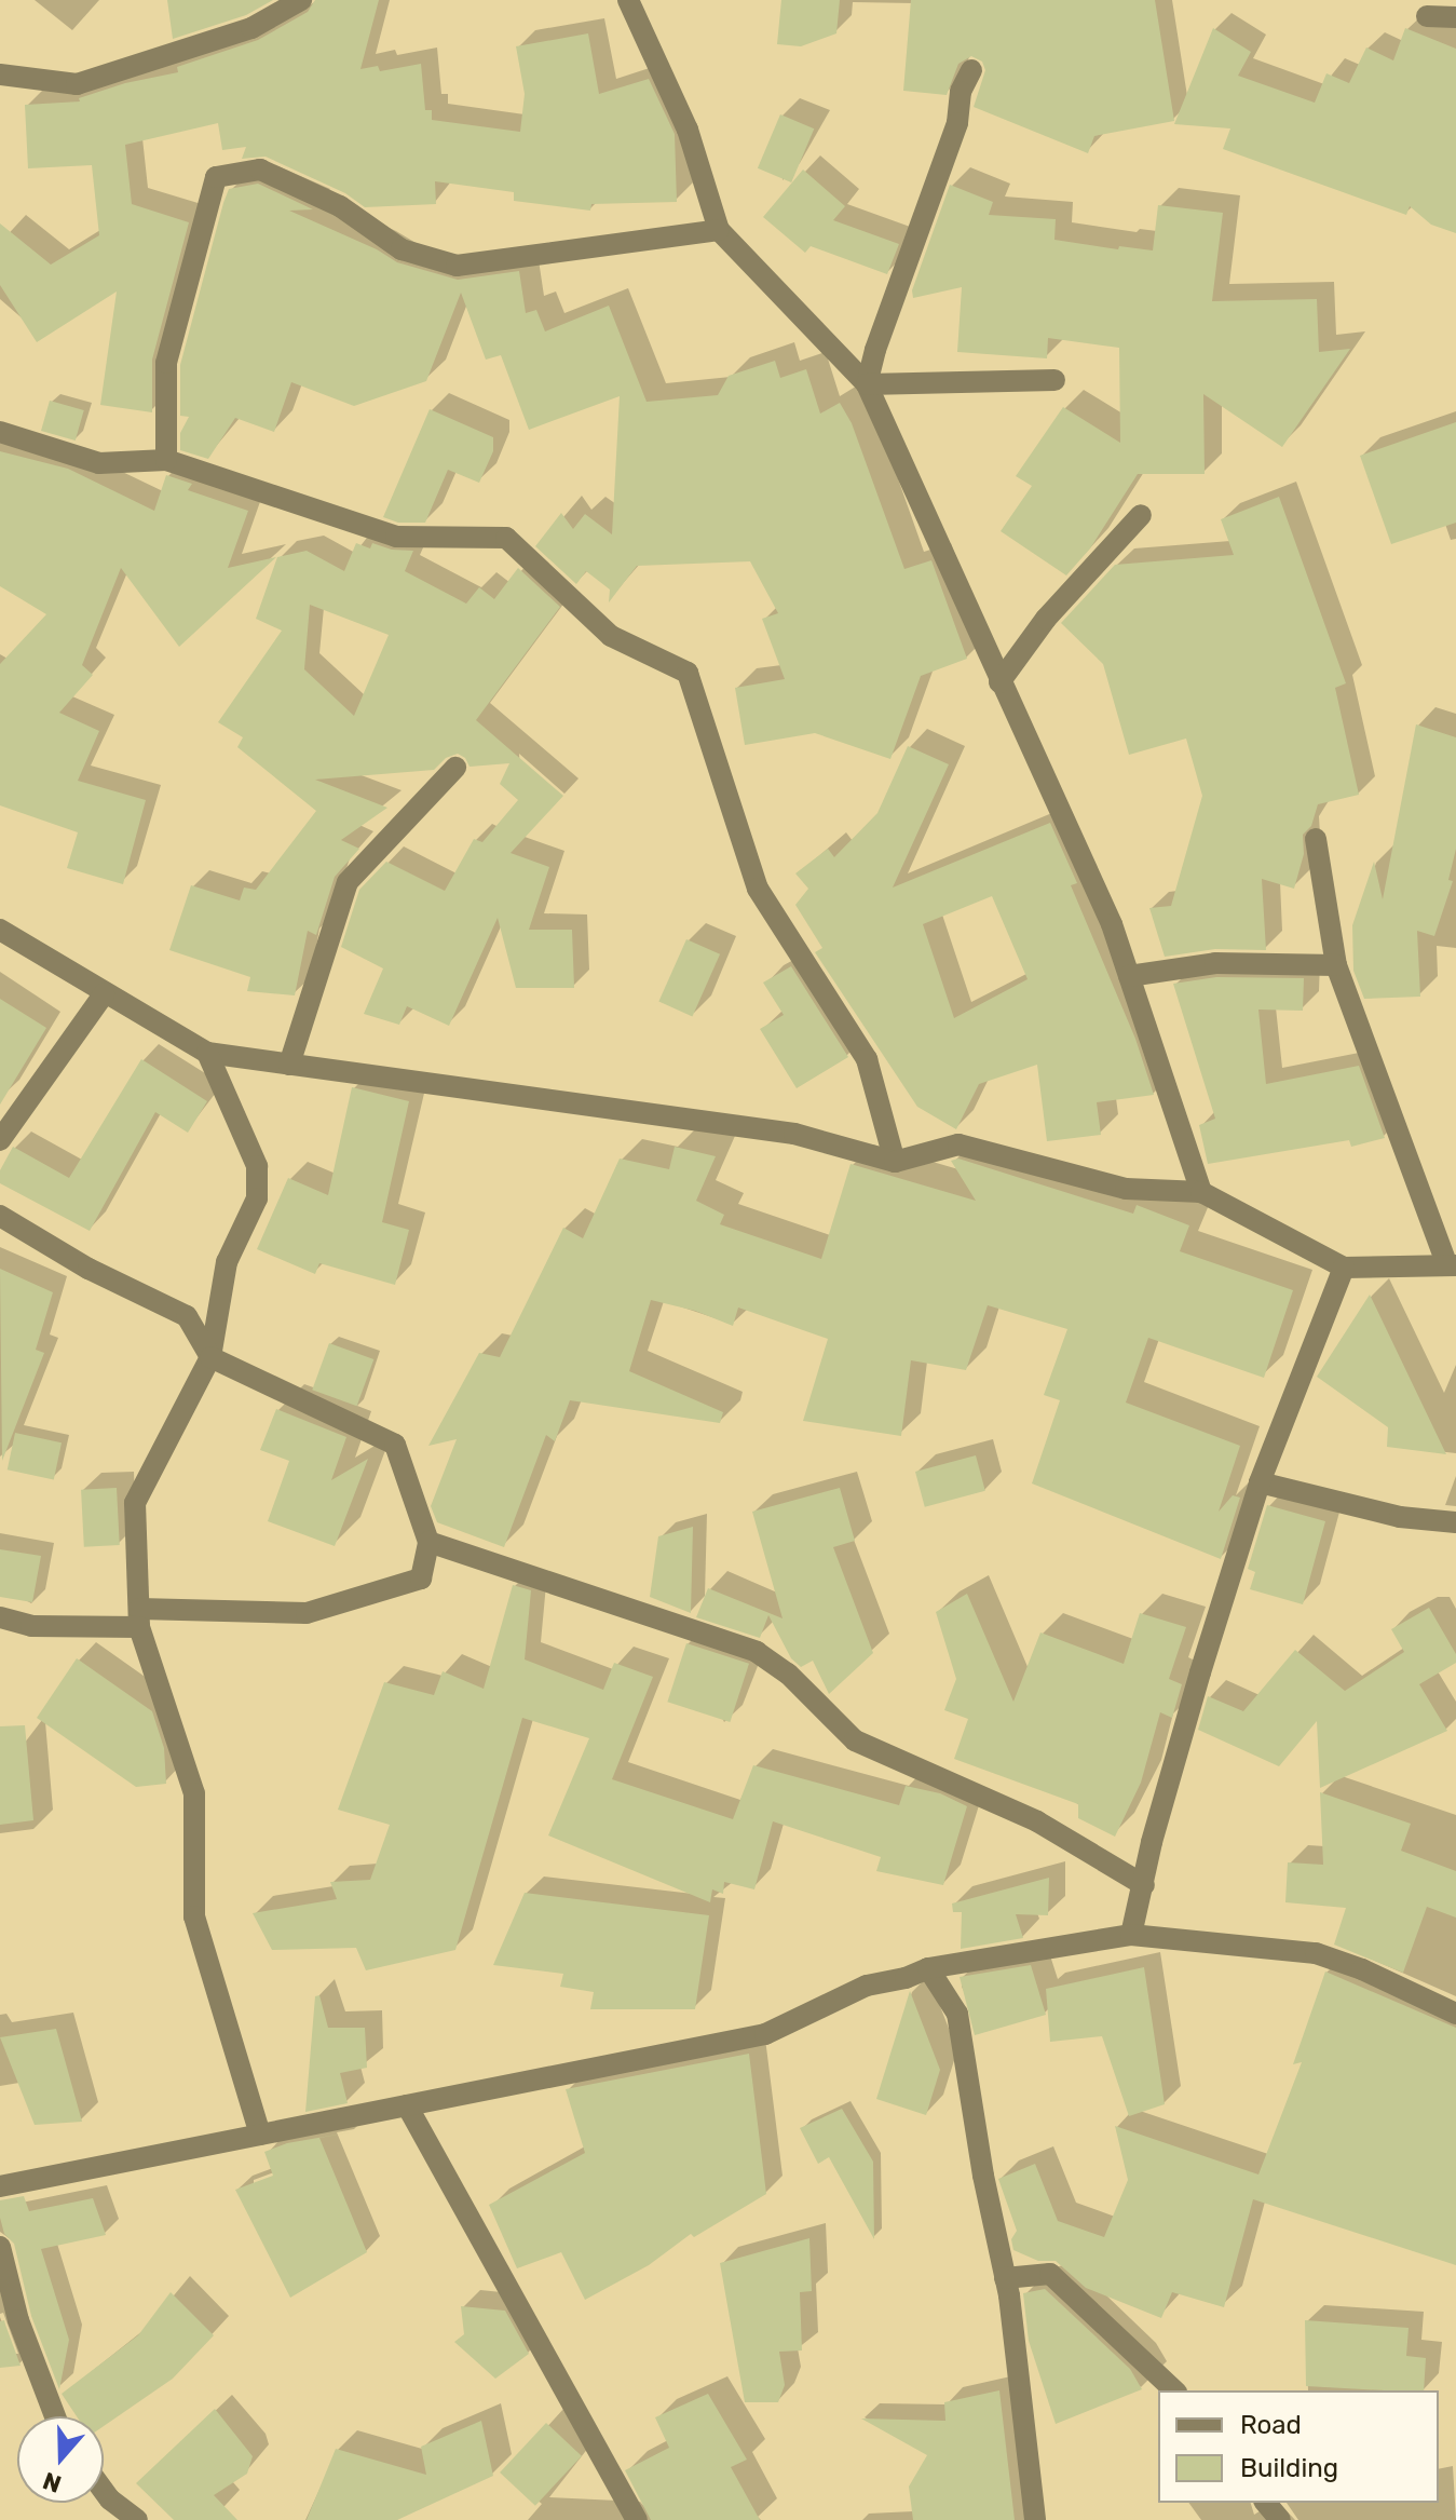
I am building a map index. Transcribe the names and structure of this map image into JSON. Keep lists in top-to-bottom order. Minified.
{"legend":["Road","Building"],"north":"bottom"}
